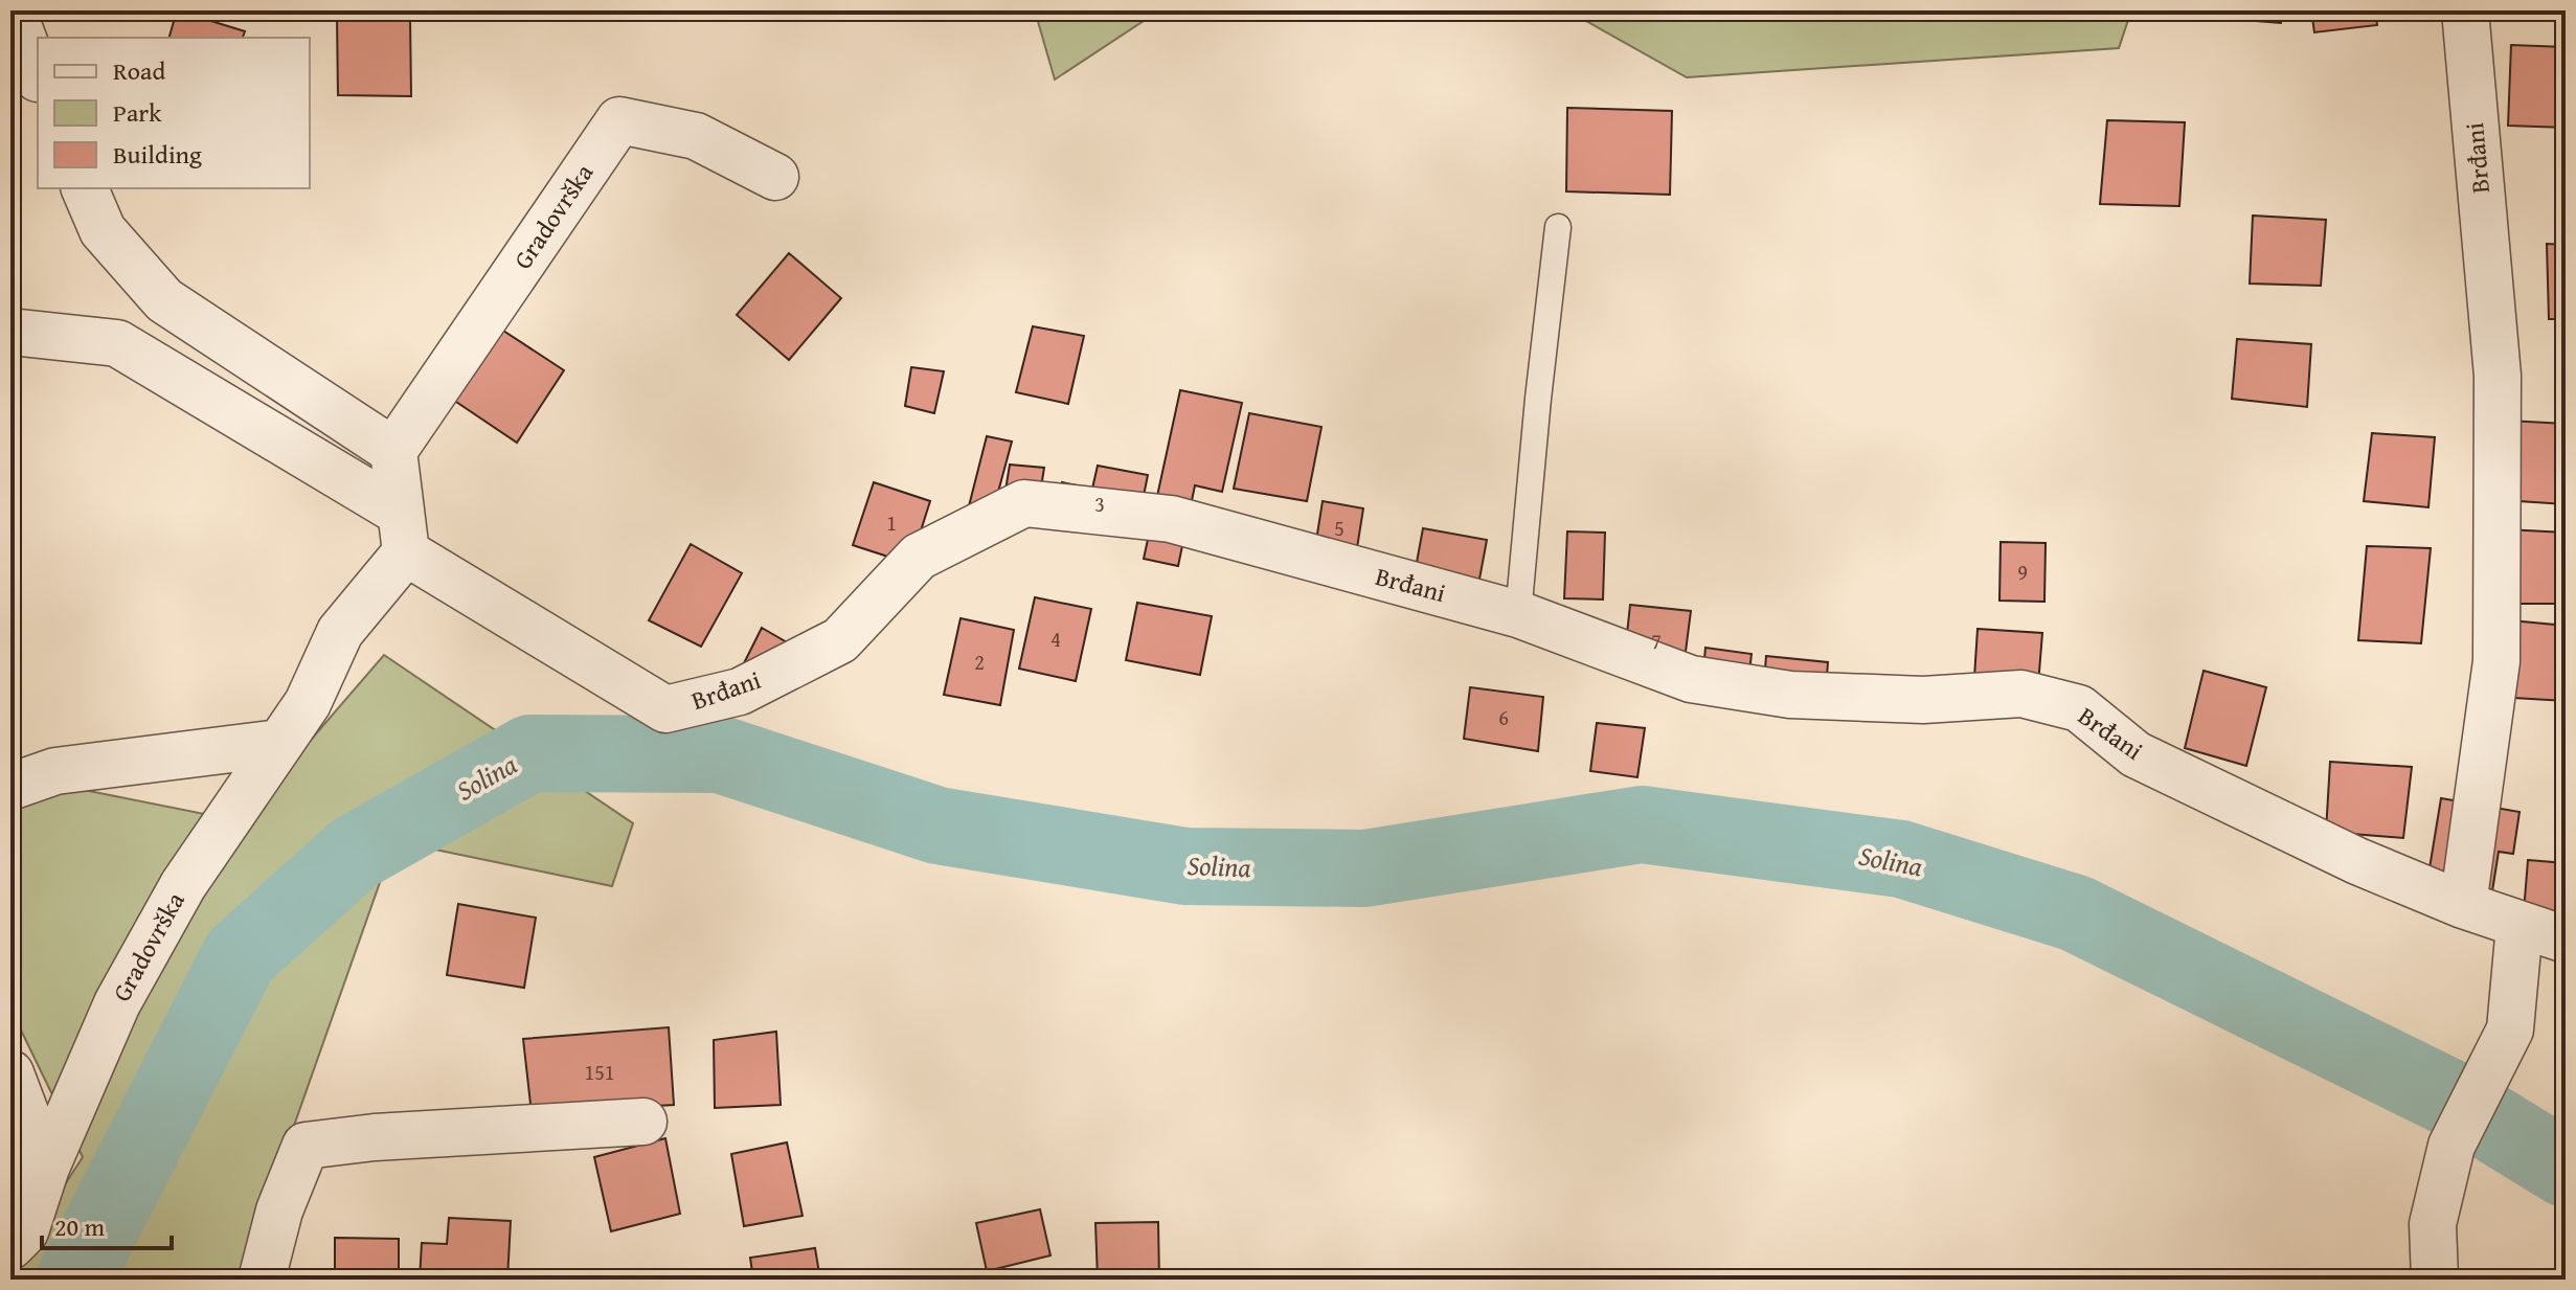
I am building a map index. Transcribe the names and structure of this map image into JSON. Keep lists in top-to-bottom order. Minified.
{"streets":{"street":["Brđani","Gradovrška"]},"crossings":[["Brđani","Gradovrška"]],"water":["Solina"],"house_numbers":["3","1","5","9","4","7","2","6","151"],"legend":["Road","Park","Building"],"scale_bar":"20 m"}
